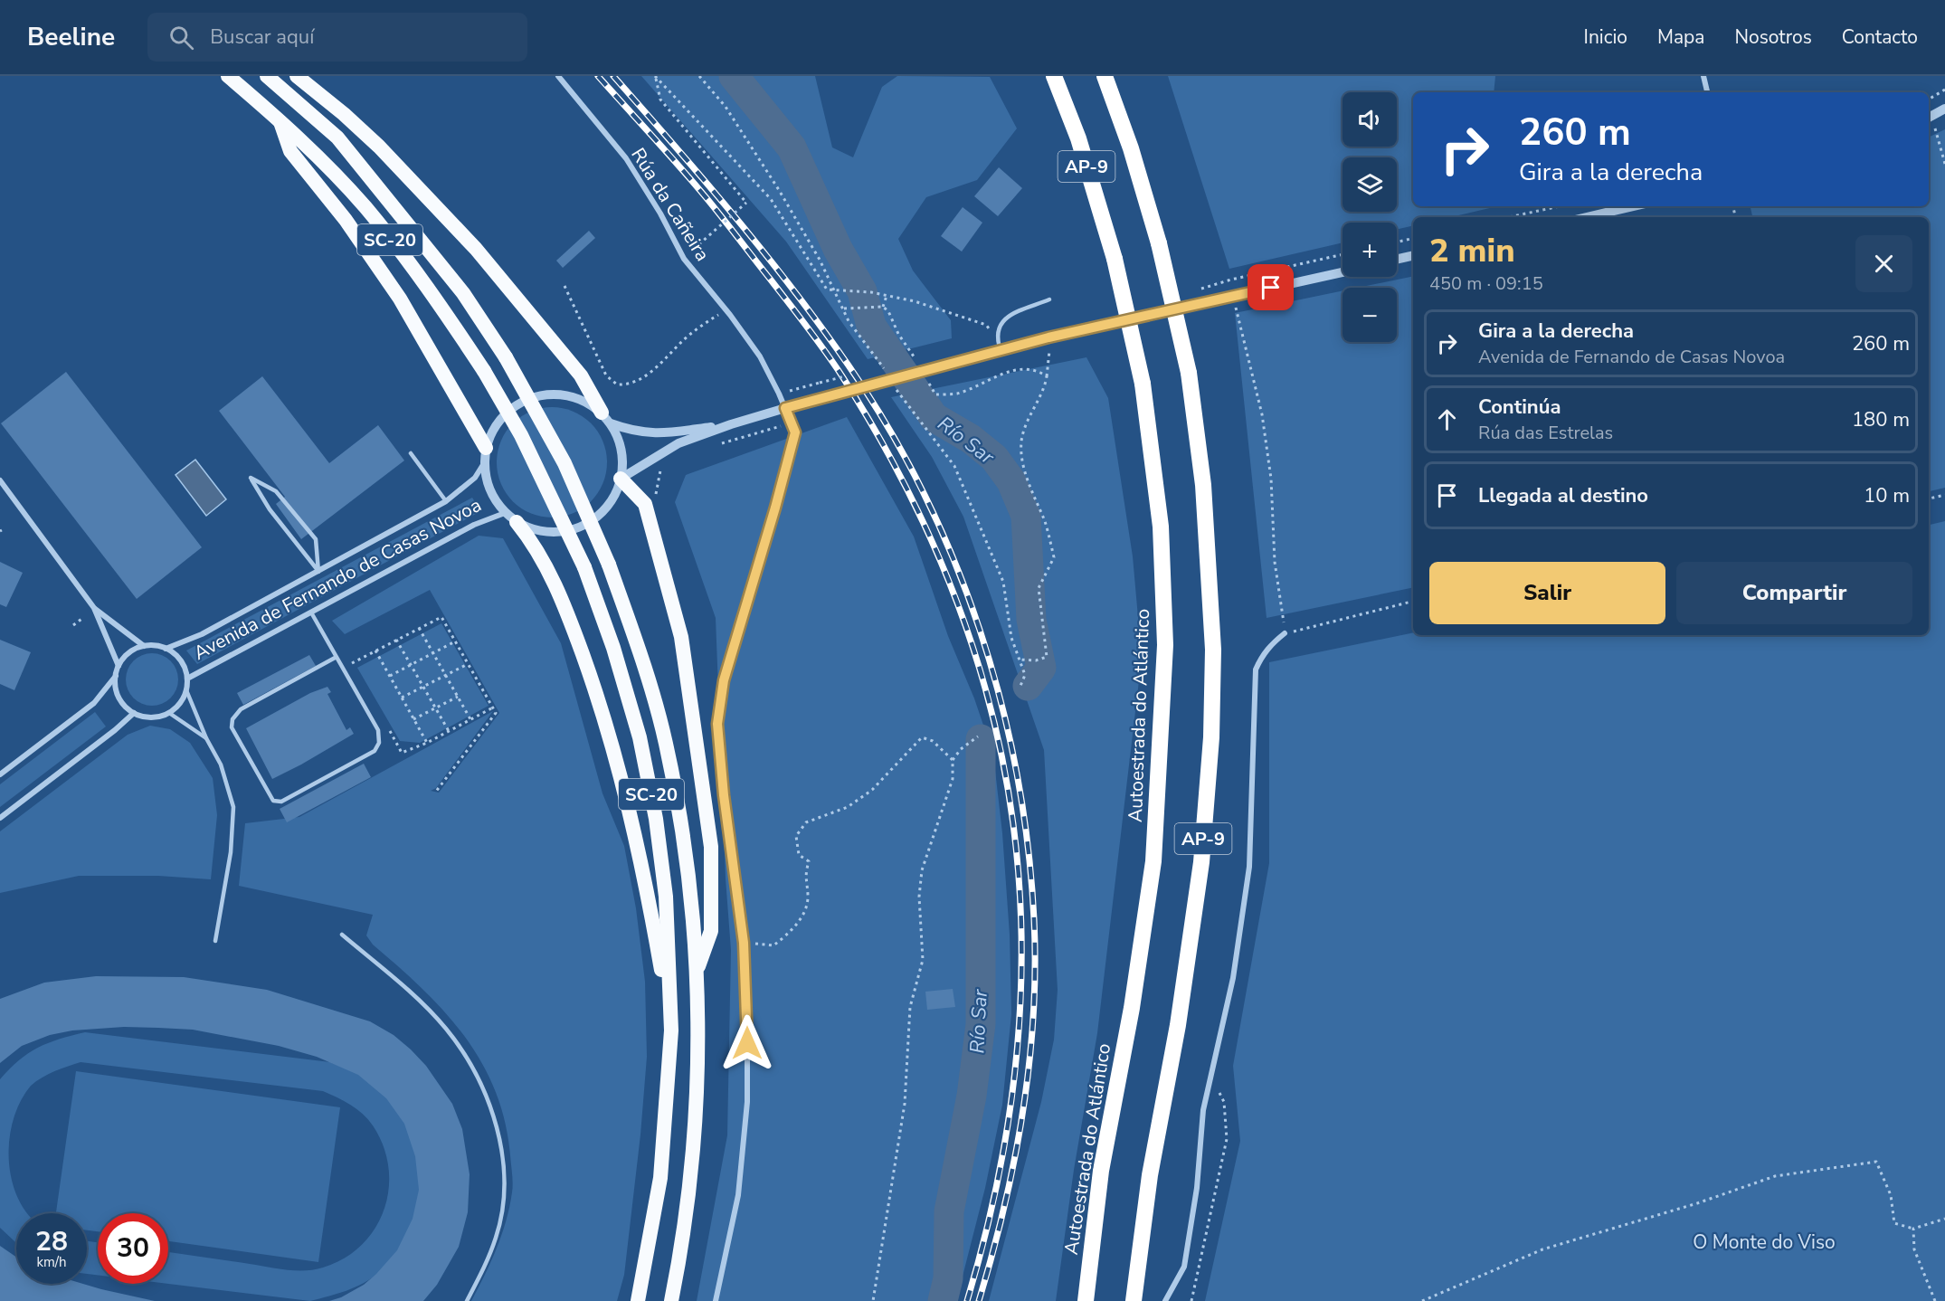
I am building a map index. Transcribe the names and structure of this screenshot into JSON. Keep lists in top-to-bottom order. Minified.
{"streets":{"highway":["AP-9","SC-20","Autoestrada do Atlántico"],"street":["Rúa da Cañeira","Avenida de Fernando de Casas Novoa"]},"crossings":[["Rúa da Cañeira","Avenida de Fernando de Casas Novoa"]],"water":["Río Sar"],"parks":["O Monte do Viso"],"page":{"header":"Beeline","search":"Buscar aquí","nav":["Inicio","Mapa","Nosotros","Contacto"],"map_buttons":["+","−"],"turn":["260 m","Gira a la derecha"],"heading":["2 min","450 m · 09:15"],"list":[{"name":"Gira a la derecha","note":"Avenida de Fernando de Casas Novoa","value":"260 m"},{"name":"Continúa","note":"Rúa das Estrelas","value":"180 m"},{"name":"Llegada al destino","value":"10 m"}],"buttons":["Salir","Compartir"],"speed":"28 km/h","limit":"30"}}
